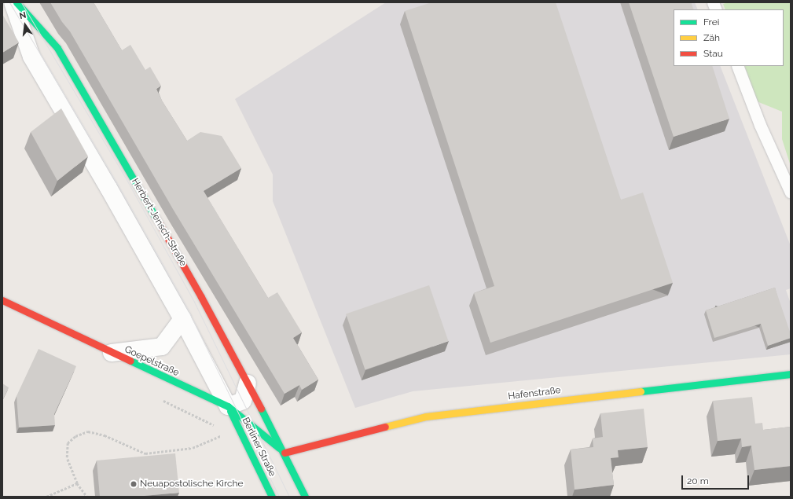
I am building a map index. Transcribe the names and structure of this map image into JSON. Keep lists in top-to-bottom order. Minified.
{"streets":{"street":["Herbert-Jensch-Straße","Goepelstraße","Hafenstraße","Berliner Straße"]},"crossings":[["Herbert-Jensch-Straße","Goepelstraße"],["Herbert-Jensch-Straße","Hafenstraße"],["Goepelstraße","Hafenstraße"],["Goepelstraße","Berliner Straße"]],"places":["Neuapostolische Kirche"],"legend":["Frei","Zäh","Stau"],"scale_bar":"20 m","north":"top"}
